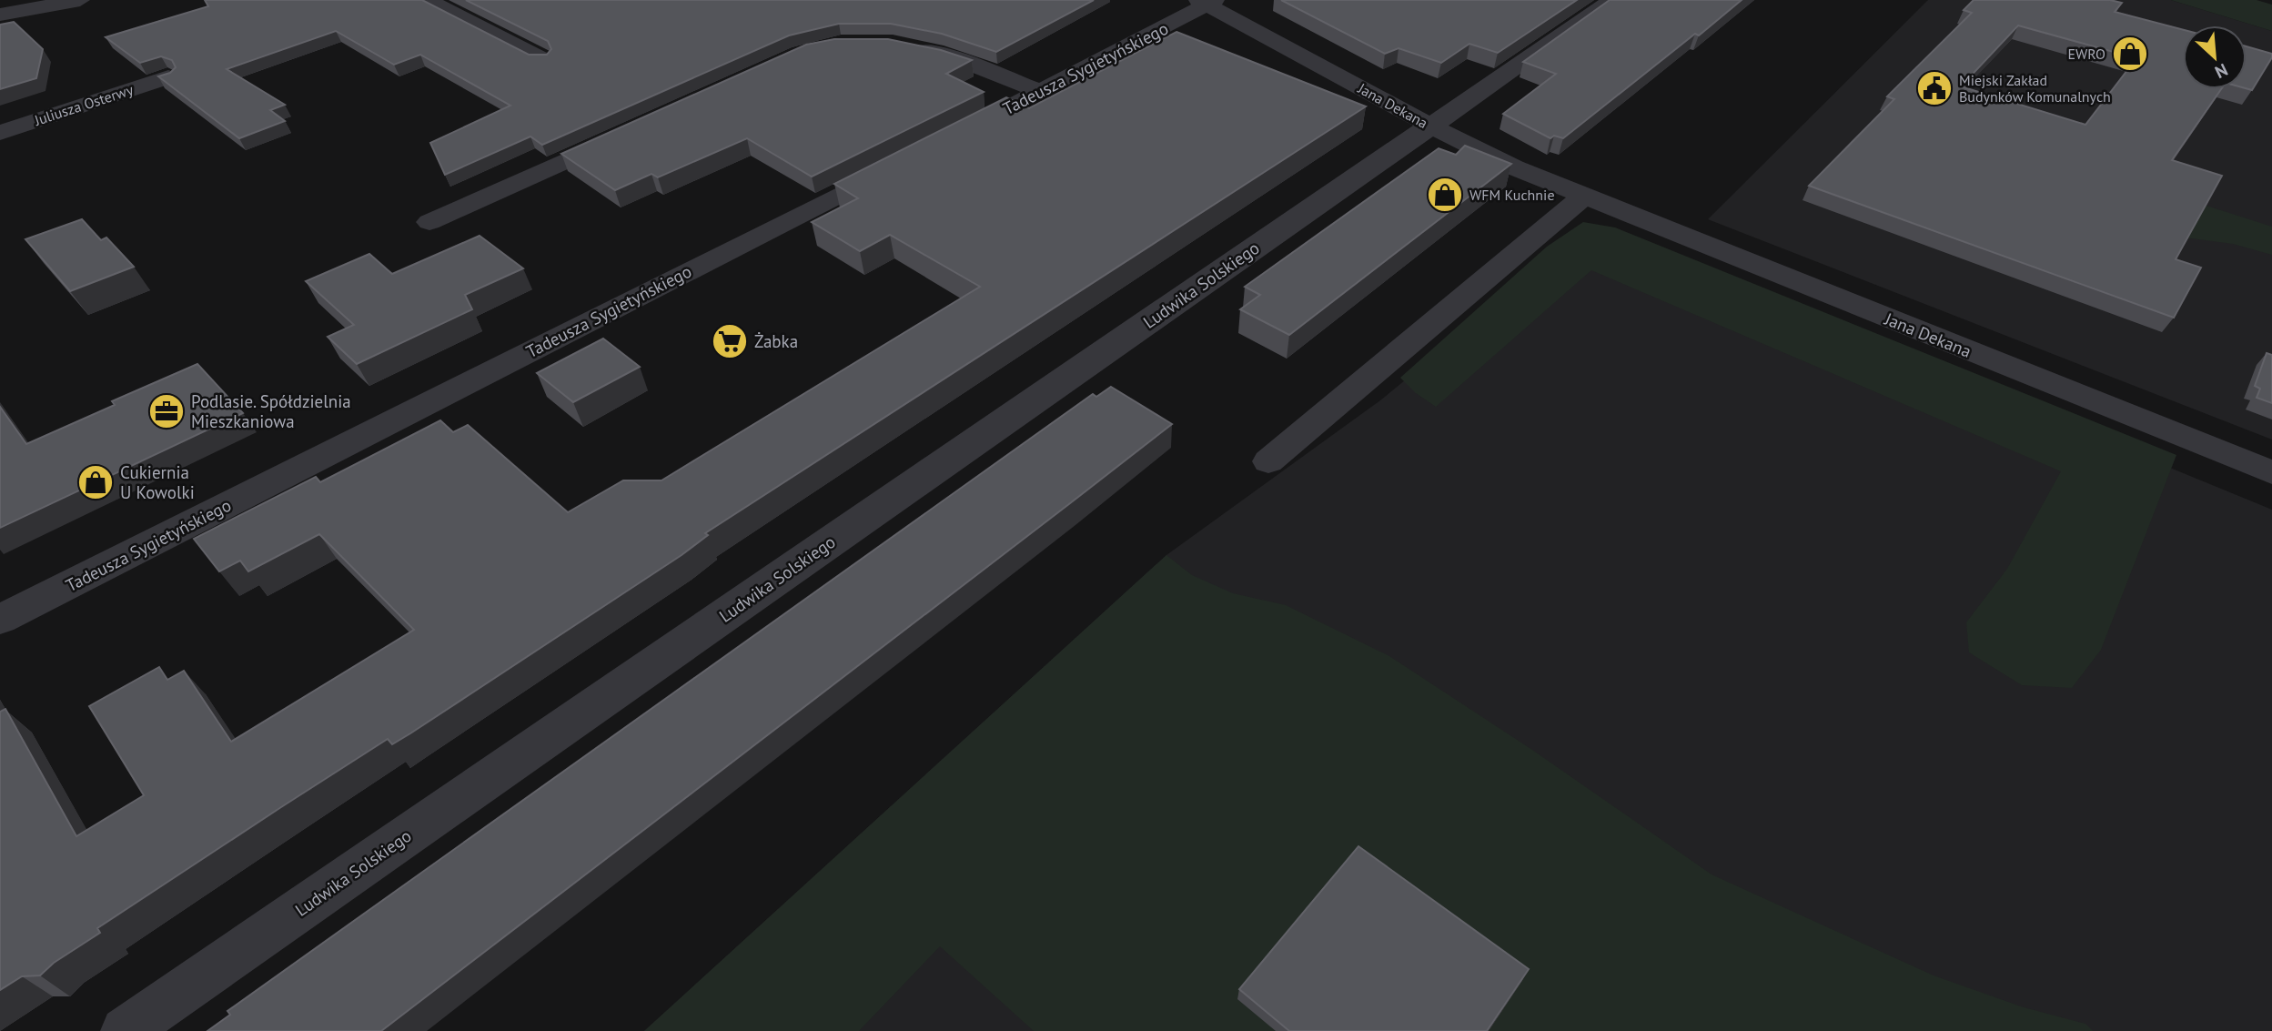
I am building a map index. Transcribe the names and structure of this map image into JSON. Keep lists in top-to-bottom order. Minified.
{"streets":{"street":["Tadeusza Sygietyńskiego","Juliusza Osterwy","Jana Dekana","Ludwika Solskiego"]},"crossings":[["Tadeusza Sygietyńskiego","Jana Dekana"],["Jana Dekana","Ludwika Solskiego"]],"places":{"shop":["EWRO","WFM Kuchnie","Cukiernia U Kowolki"],"public building":["Miejski Zakład Budynków Komunalnych"],"supermarket":["Żabka"],"office":["Podlasie. Spółdzielnia Mieszkaniowa"]},"north":"bottom right"}
